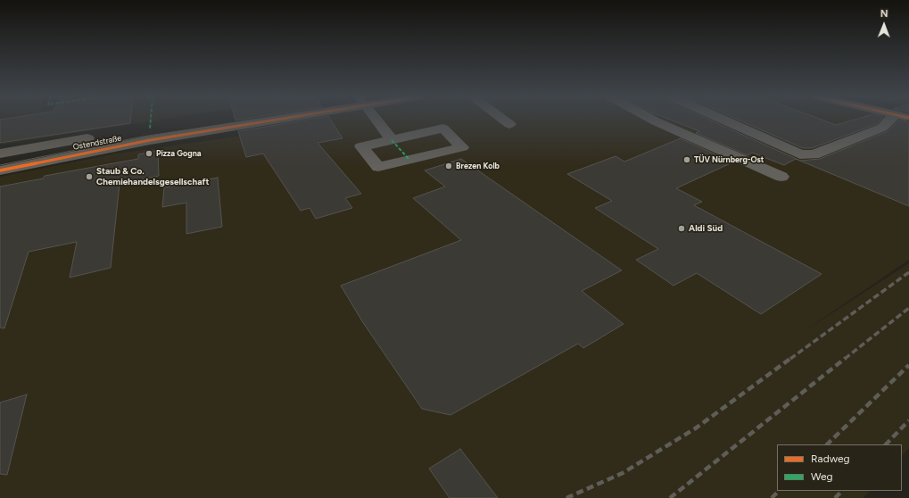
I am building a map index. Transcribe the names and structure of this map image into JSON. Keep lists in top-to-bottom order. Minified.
{"streets":{"main road":["Ostendstraße"]},"places":["Pizza Gogna","TÜV Nürnberg-Ost","Brezen Kolb","Staub & Co. Chemiehandelsgesellschaft","Aldi Süd"],"legend":["Radweg","Weg"],"north":"top"}
